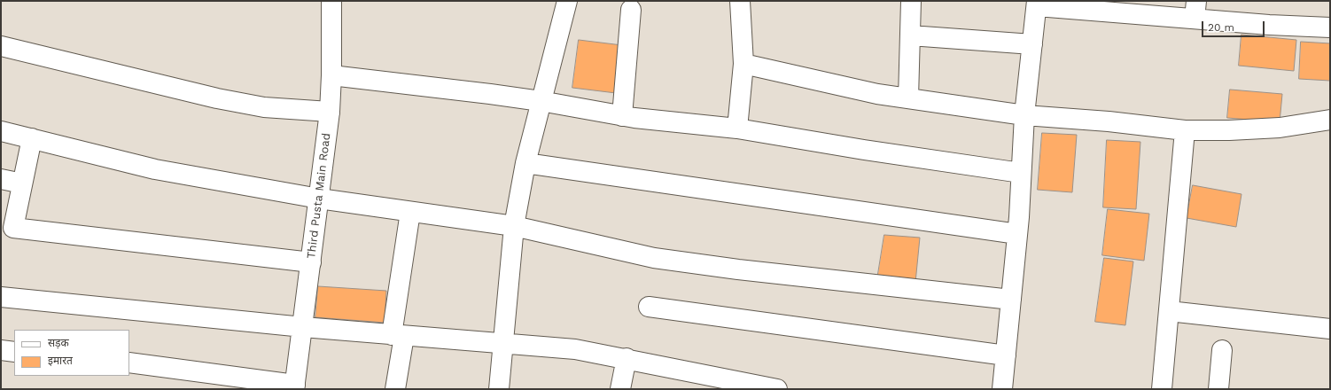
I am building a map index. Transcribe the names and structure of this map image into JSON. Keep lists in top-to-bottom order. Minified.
{"streets":{"street":["Third Pusta Main Road"]},"legend":["सड़क","इमारत"],"scale_bar":"20 m"}
